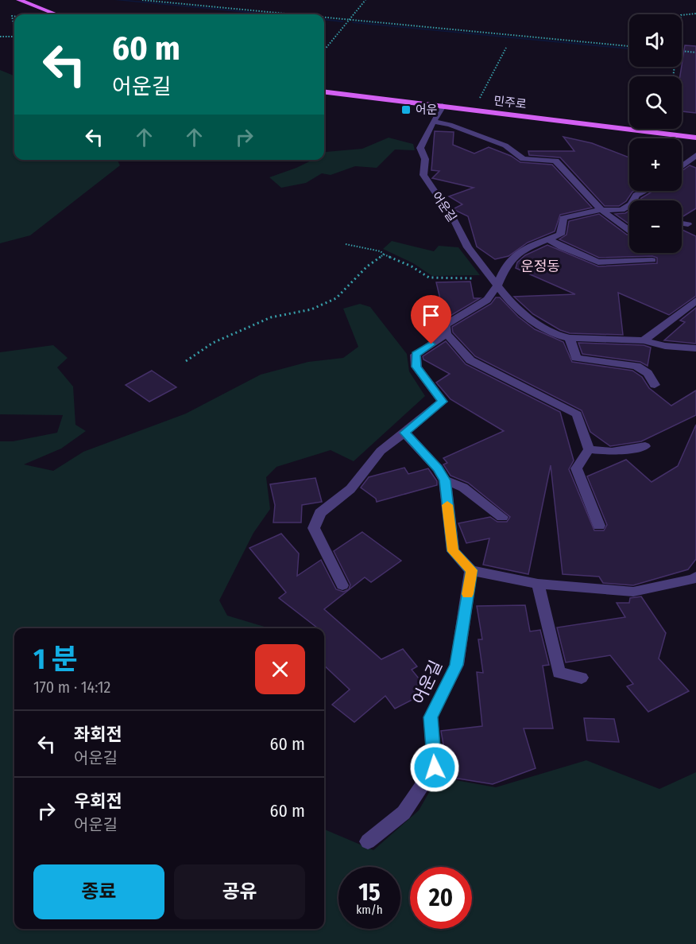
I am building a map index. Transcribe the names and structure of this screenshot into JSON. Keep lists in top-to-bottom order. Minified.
{"streets":{"main road":["민주로"],"street":["어운길"]},"crossings":[["민주로","어운길"]],"districts":["운정동"],"places":{"transit":["어운"]},"page":{"map_buttons":["+","−"],"turn":["60 m","어운길"],"heading":["1 분","170 m · 14:12"],"list":[{"name":"좌회전","note":"어운길","value":"60 m"},{"name":"우회전","note":"어운길","value":"60 m"}],"buttons":["종료","공유"],"speed":"15 km/h","limit":"20"}}
